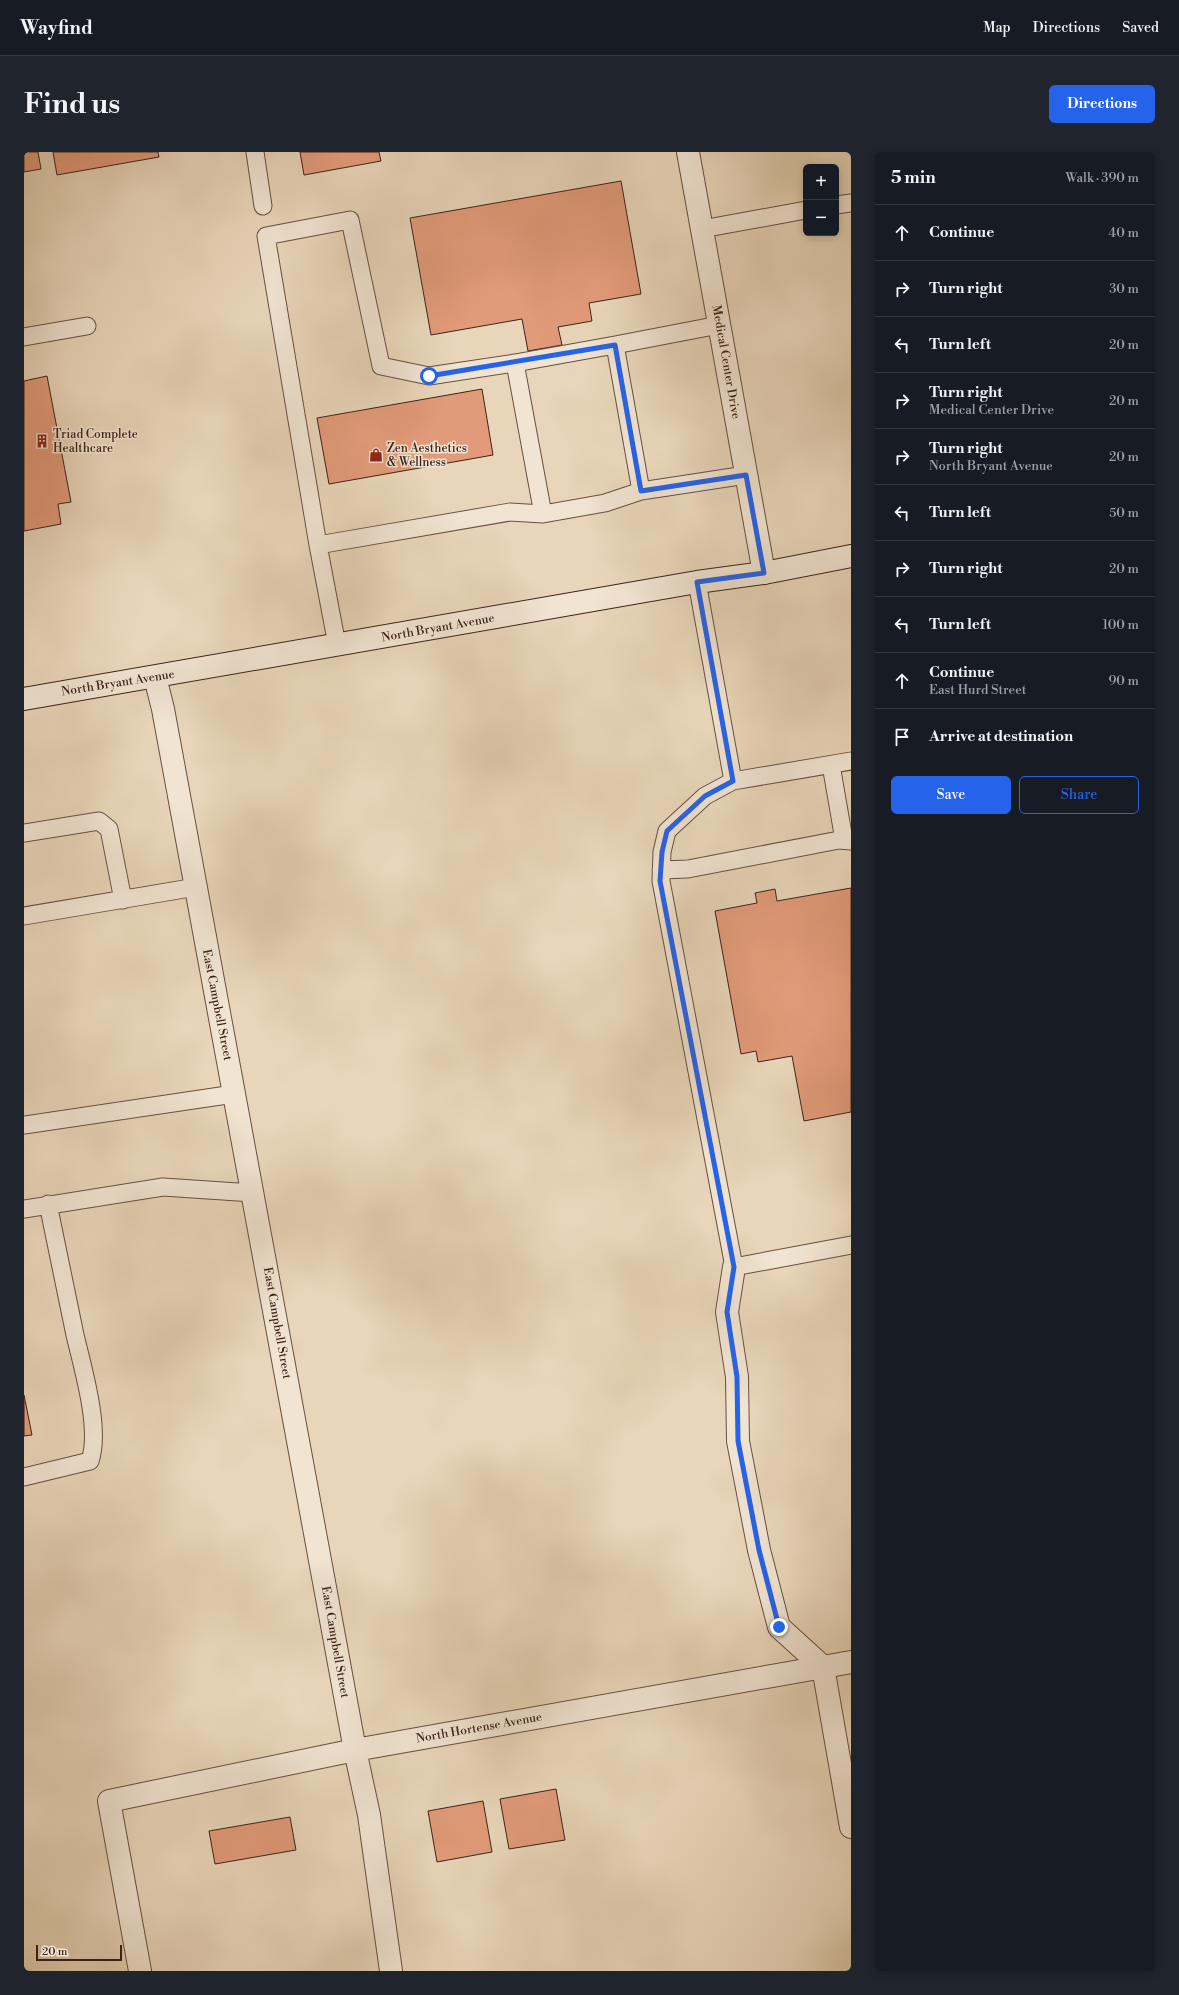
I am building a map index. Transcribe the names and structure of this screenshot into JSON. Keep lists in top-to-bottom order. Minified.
{"streets":{"street":["Medical Center Drive","North Bryant Avenue","East Campbell Street","North Hortense Avenue"]},"crossings":[["Medical Center Drive","North Bryant Avenue"],["North Bryant Avenue","East Campbell Street"],["East Campbell Street","North Hortense Avenue"]],"places":{"building":["Triad Complete Healthcare"],"shop":["Zen Aesthetics & Wellness"]},"scale_bar":"20 m","page":{"header":"Wayfind","nav":["Map","Directions","Saved"],"buttons":["Directions",["Save","Share"]],"title":"Find us","heading":["5 min","Walk · 390 m"],"map_buttons":["+","−"],"list":[["Continue","40 m"],["Turn right","30 m"],["Turn left","20 m"],["Turn right","Medical Center Drive","20 m"],["Turn right","North Bryant Avenue","20 m"],["Turn left","50 m"],["Turn right","20 m"],["Turn left","100 m"],["Continue","East Hurd Street","90 m"],"Arrive at destination"],"scale":"20 m"}}
